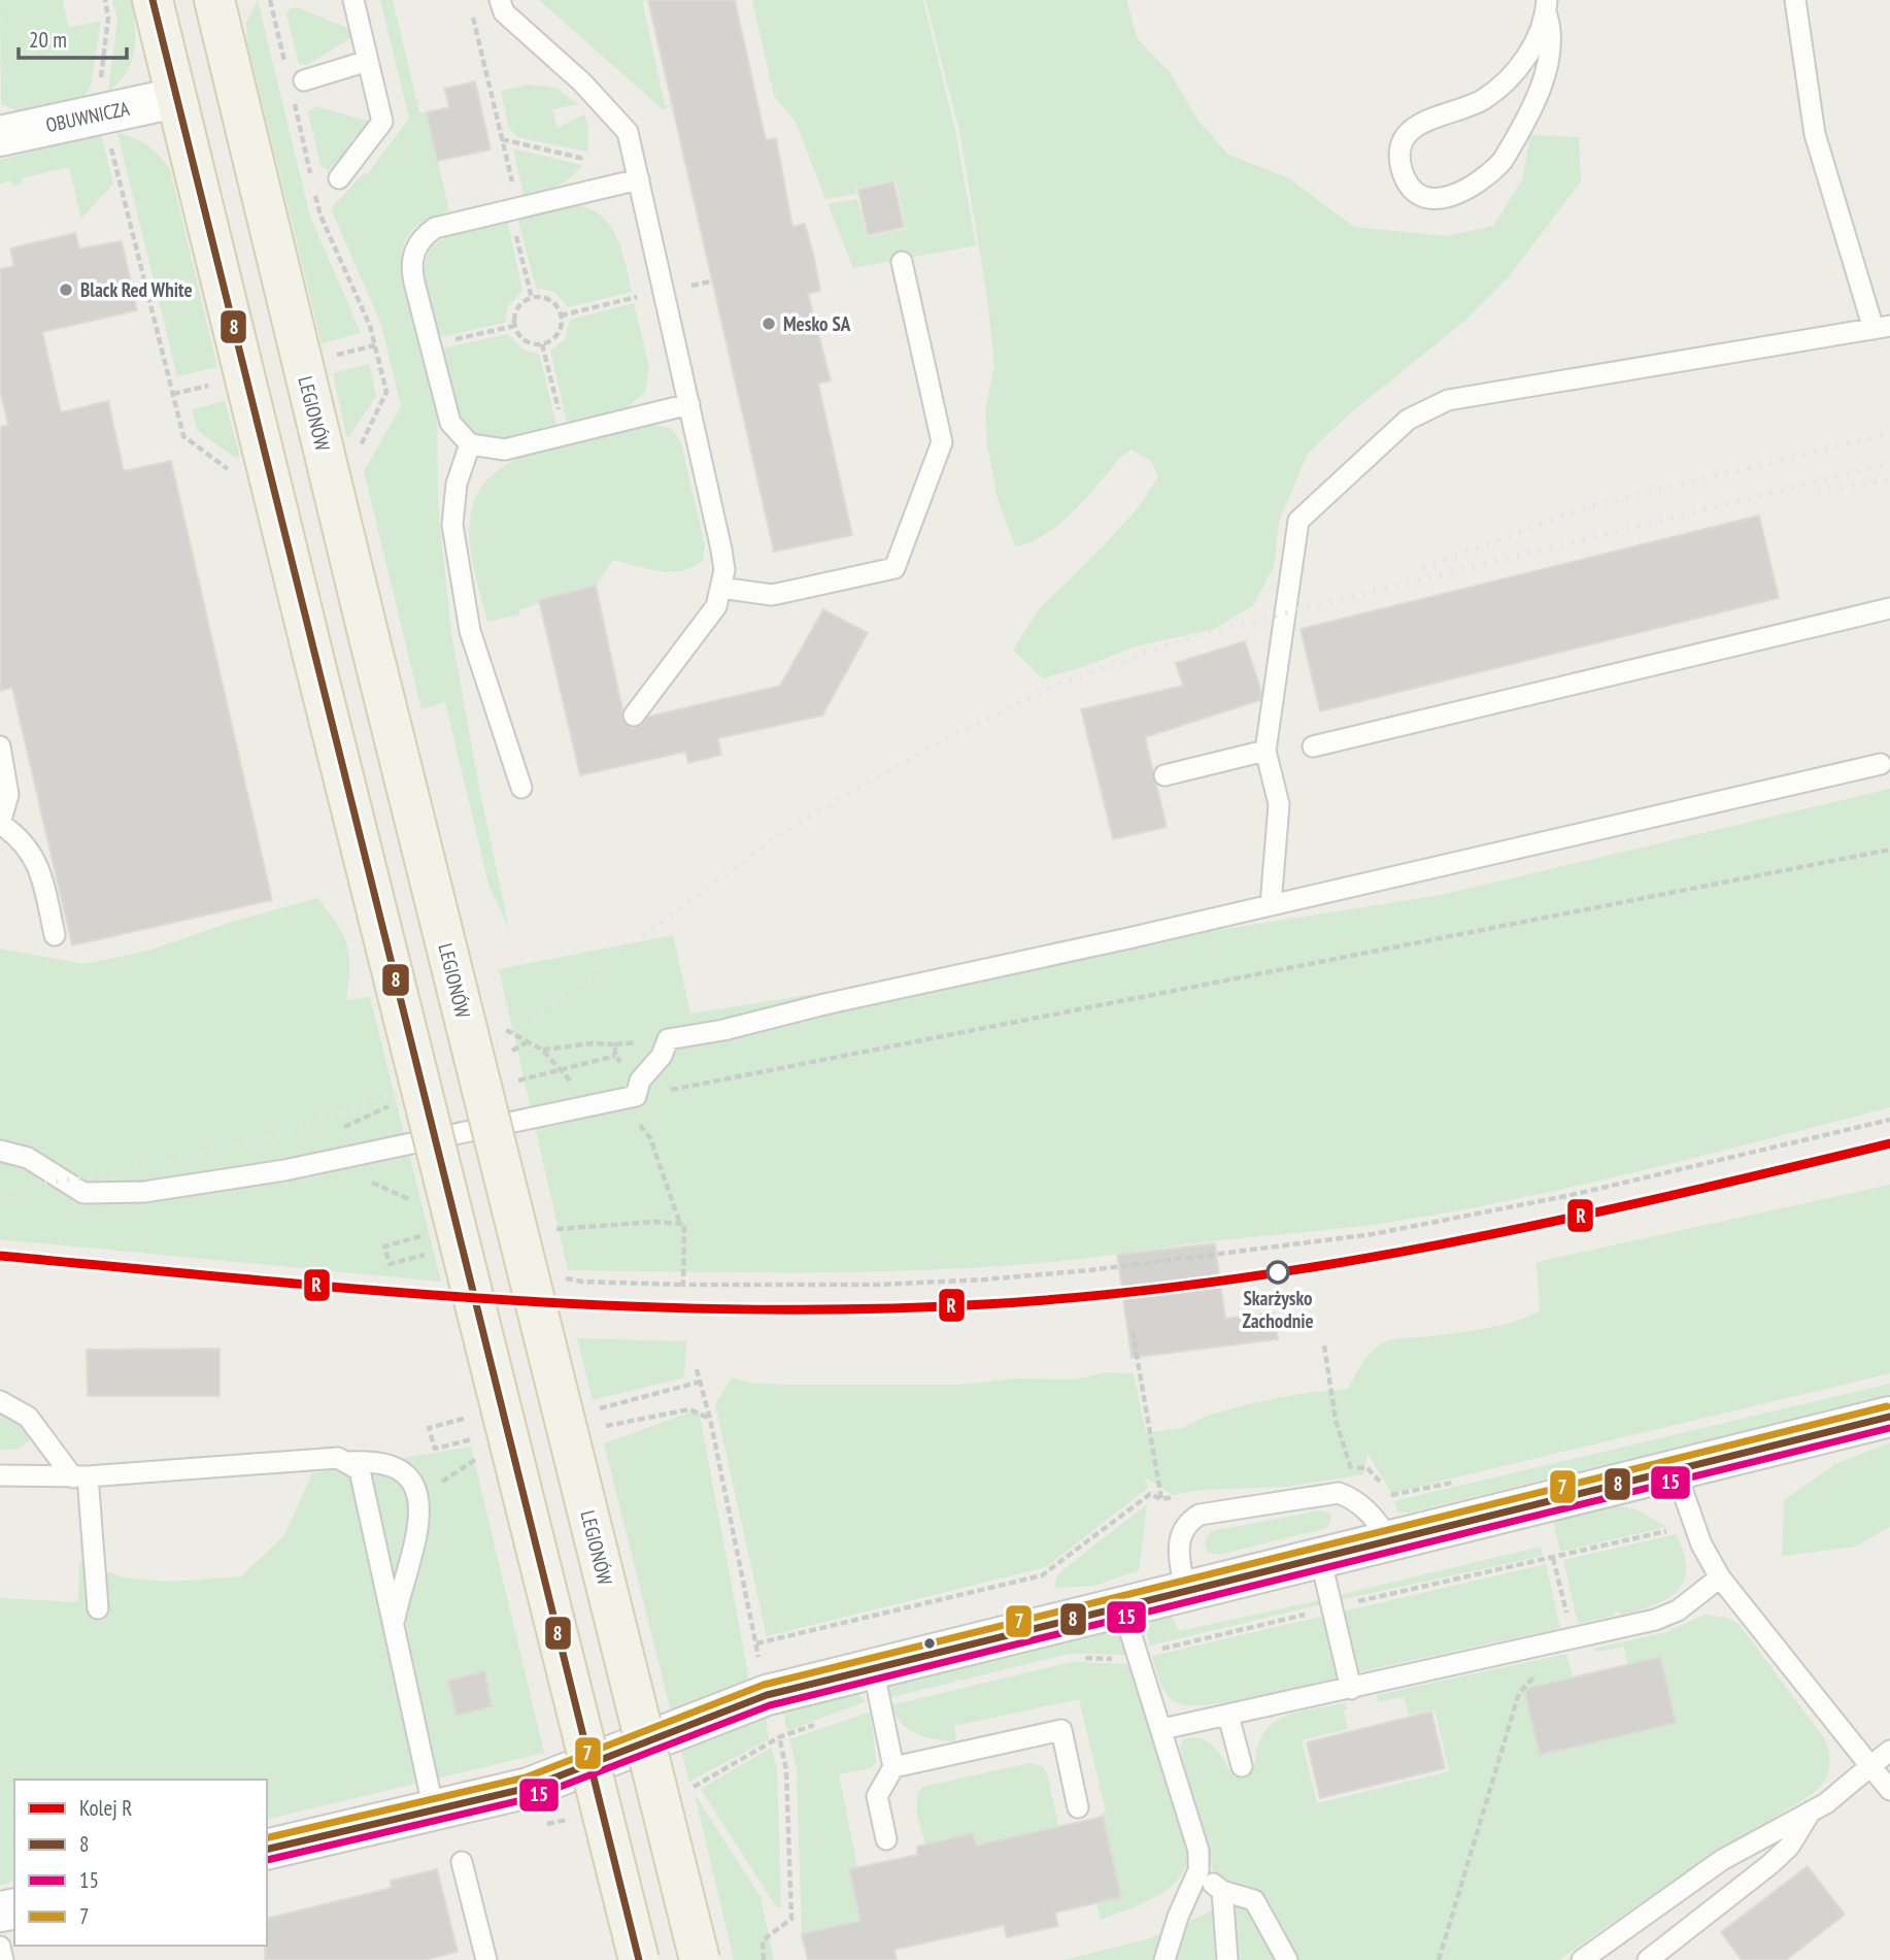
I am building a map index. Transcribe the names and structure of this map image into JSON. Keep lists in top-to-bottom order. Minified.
{"streets":{"main road":["LEGIONÓW"],"street":["OBUWNICZA"]},"places":["Black Red White","Mesko SA","Skarżysko Zachodnie"],"lines":["transit line 8","rail line R","transit line 7","transit line 15"],"legend":["Kolej R","8","15","7"],"scale_bar":"20 m"}
